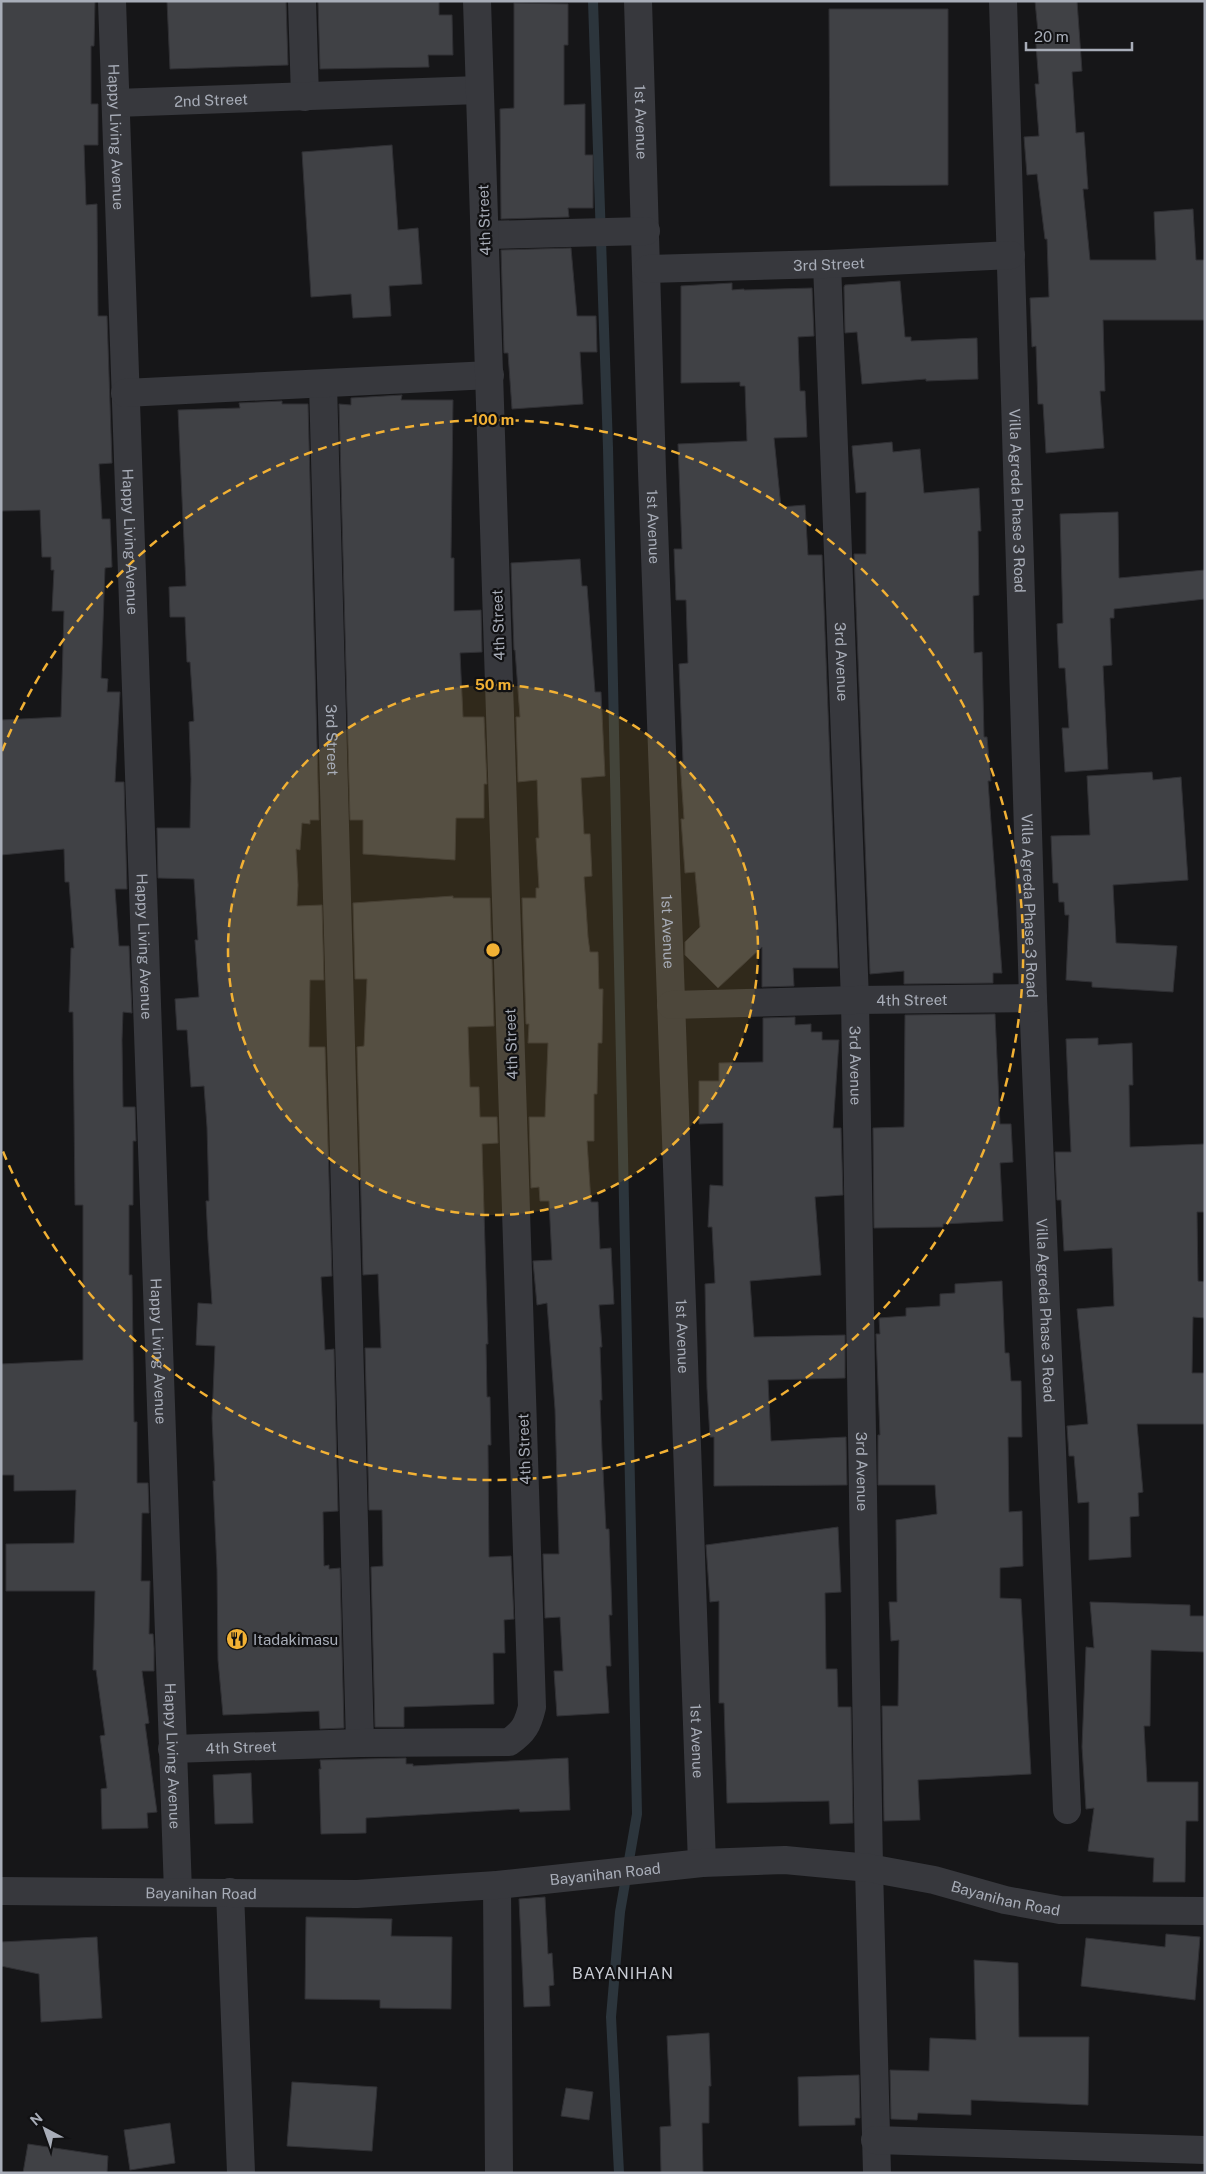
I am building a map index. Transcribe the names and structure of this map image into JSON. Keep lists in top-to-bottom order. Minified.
{"streets":{"street":["2nd Street","1st Avenue","Happy Living Avenue","4th Street","3rd Street","Villa Agreda Phase 3 Road","3rd Avenue","Bayanihan Road"]},"crossings":[["2nd Street","Happy Living Avenue"],["2nd Street","4th Street"],["1st Avenue","4th Street"],["1st Avenue","3rd Street"],["1st Avenue","Bayanihan Road"],["Happy Living Avenue","4th Street"],["Happy Living Avenue","Bayanihan Road"],["4th Street","3rd Street"],["4th Street","Villa Agreda Phase 3 Road"],["4th Street","3rd Avenue"],["3rd Street","Villa Agreda Phase 3 Road"],["3rd Street","3rd Avenue"],["3rd Avenue","Bayanihan Road"]],"districts":["BAYANIHAN"],"places":{"restaurant":["Itadakimasu"]},"scale_bar":"20 m","north":"top left","rings":["100 m","50 m"]}
